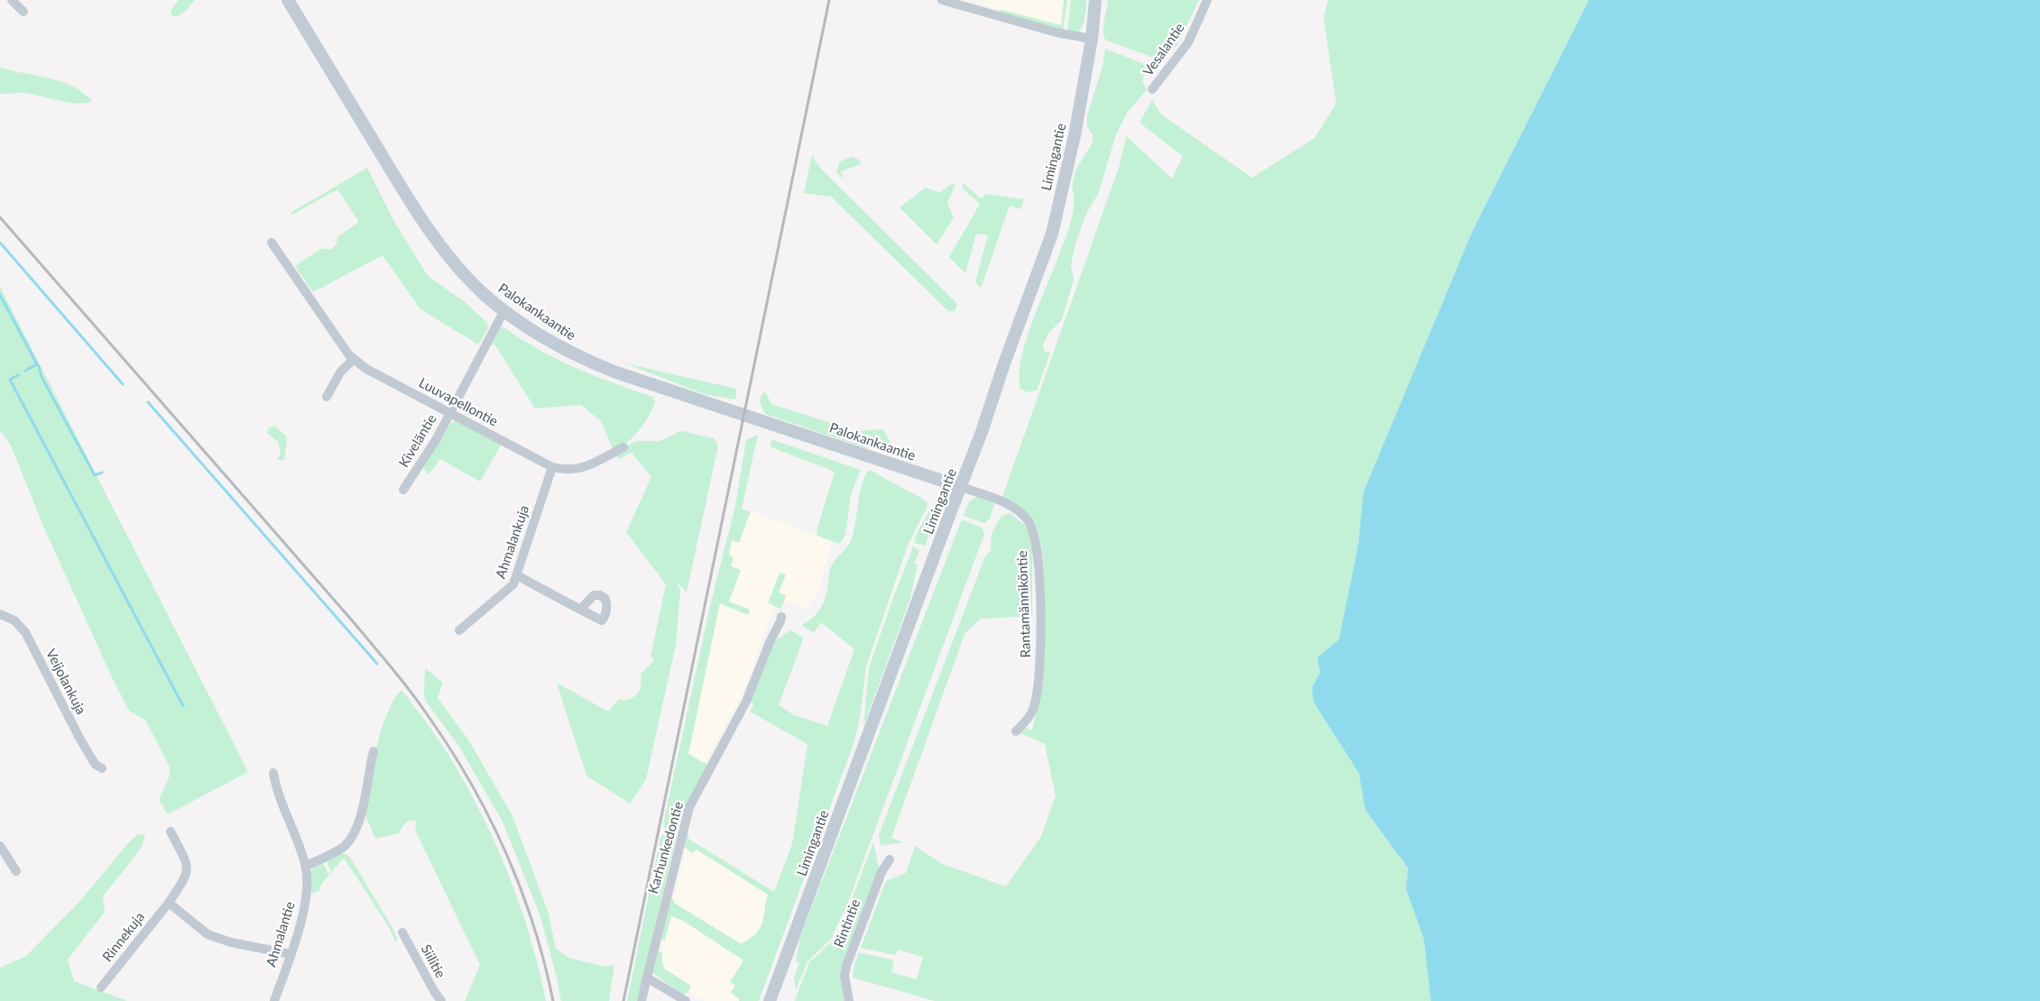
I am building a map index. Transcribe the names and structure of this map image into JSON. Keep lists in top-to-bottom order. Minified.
{"streets":{"main road":["Limingantie","Palokankaantie"],"street":["Vesalantie","Luuvapellontie","Kiveläntie","Ahmalankuja","Rantamänniköntie","Veijolankuja","Karhunkedontie","Rintintie","Ahmalantie","Rinnekuja","Siilitie"]},"crossings":[["Limingantie","Palokankaantie"],["Limingantie","Rantamänniköntie"],["Palokankaantie","Kiveläntie"],["Palokankaantie","Rantamänniköntie"],["Luuvapellontie","Kiveläntie"],["Luuvapellontie","Ahmalankuja"]]}
